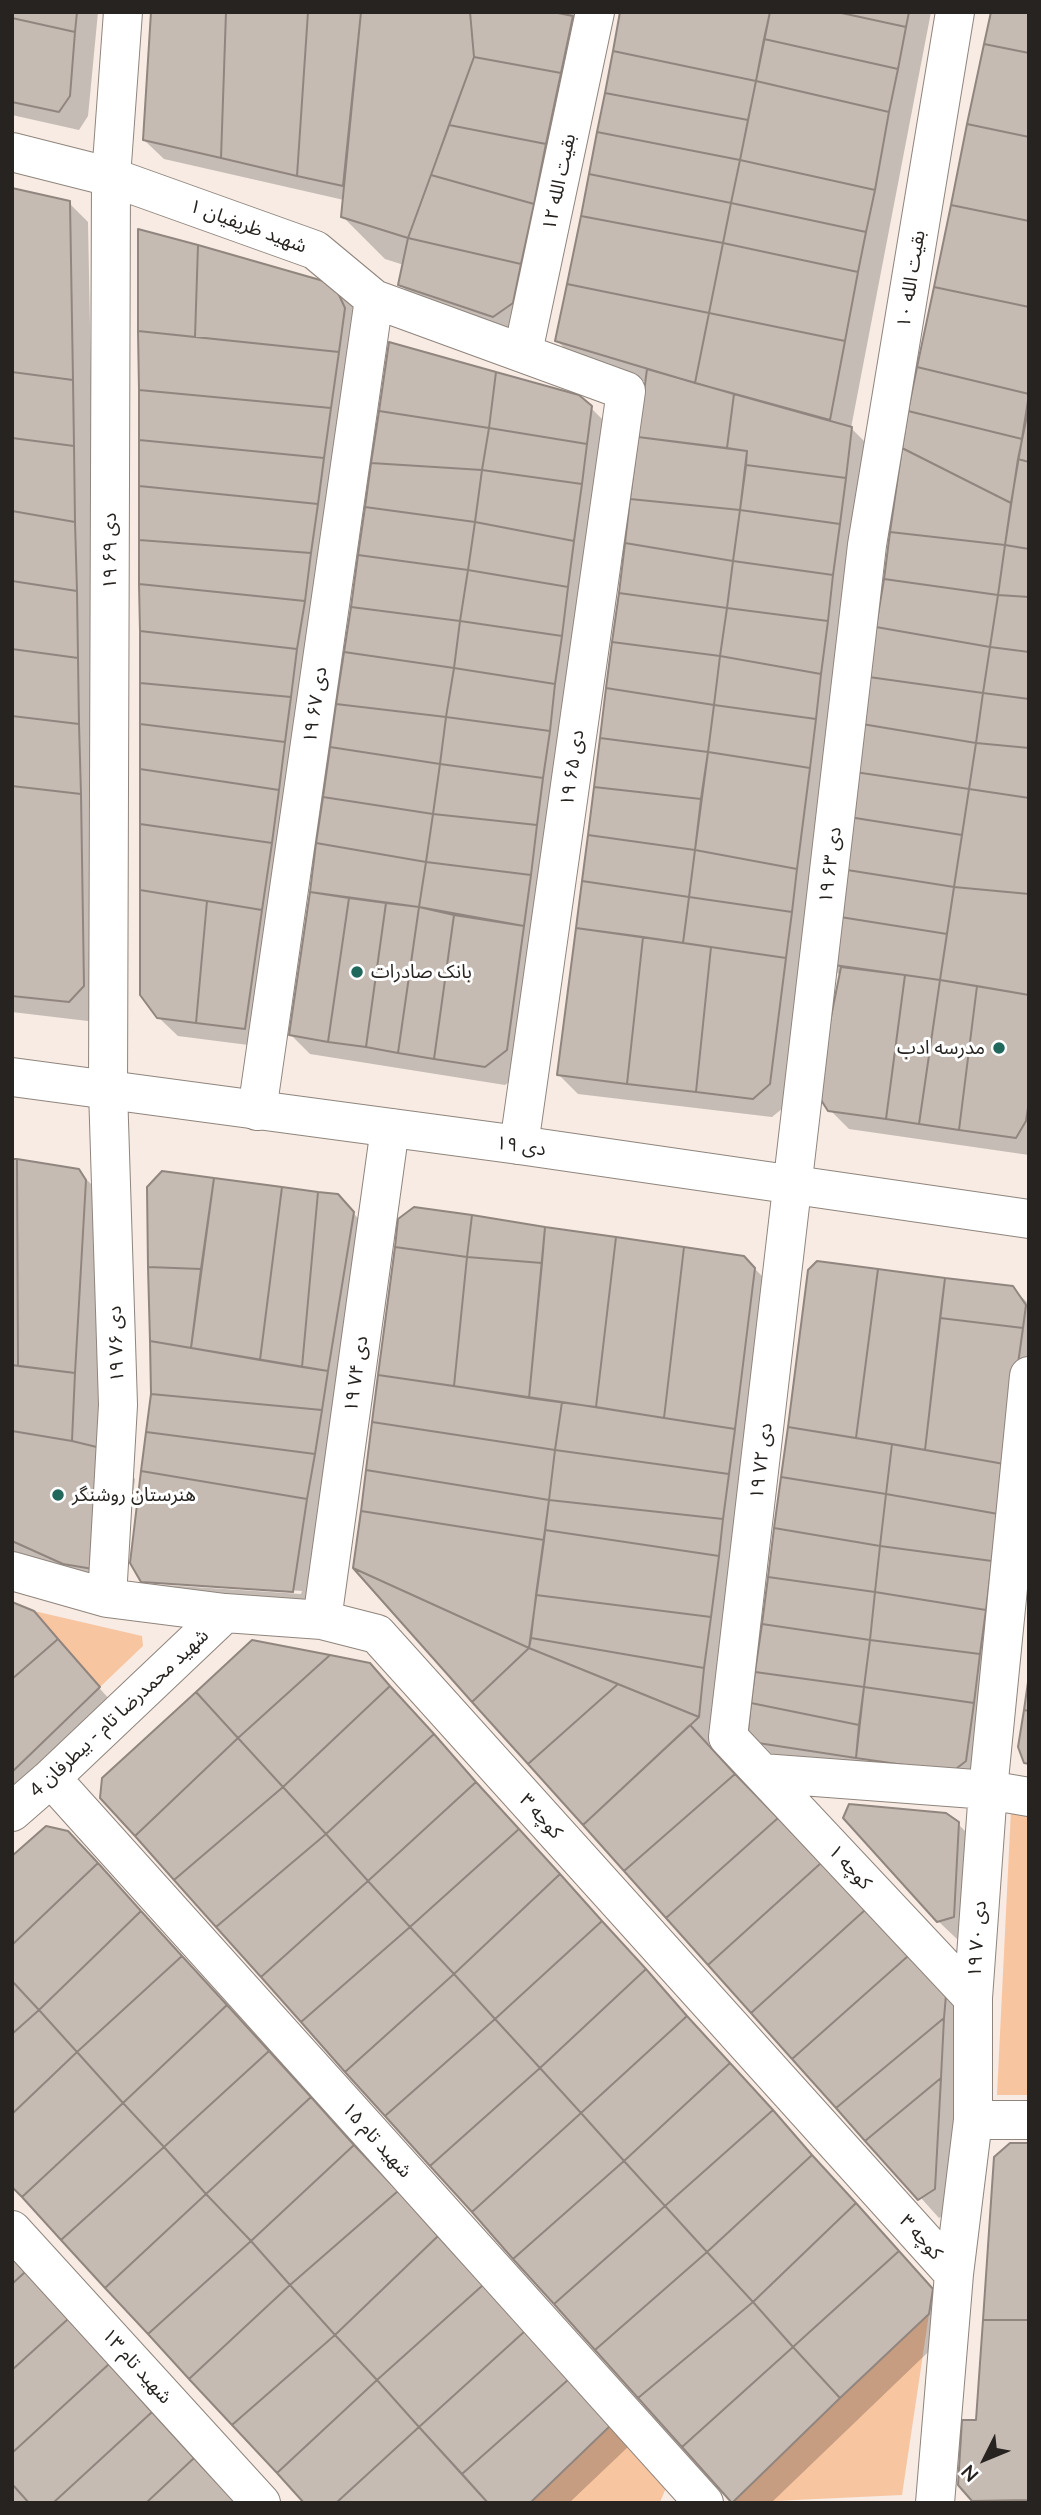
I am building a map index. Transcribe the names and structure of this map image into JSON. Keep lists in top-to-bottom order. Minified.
{"streets":{"street":["بقیت الله ۱۲","شهید ظریفیان ۱","بقیت الله ۱۰","۱۹ دی ۶۹","۱۹ دی ۶۷","۱۹ دی ۶۵","۱۹ دی ۶۳","۱۹ دی","۱۹ دی ۷۶","۱۹ دی ۷۴","۱۹ دی ۷۲","شهید محمدرضا تام - بیطرفان 4","کوچه ۳","کوچه ۱","۱۹ دی ۷۰","شهید تام ۱۵","شهید تام ۱۳"]},"crossings":[["بقیت الله ۱۲","شهید ظریفیان ۱"],["شهید ظریفیان ۱","۱۹ دی ۶۹"],["شهید ظریفیان ۱","۱۹ دی ۶۷"],["شهید ظریفیان ۱","۱۹ دی ۶۵"],["بقیت الله ۱۰","۱۹ دی ۶۳"],["۱۹ دی ۶۹","۱۹ دی"],["۱۹ دی ۶۹","۱۹ دی ۷۶"],["۱۹ دی ۶۷","۱۹ دی"],["۱۹ دی ۶۵","۱۹ دی"],["۱۹ دی ۶۳","۱۹ دی"],["۱۹ دی ۶۳","۱۹ دی ۷۲"],["۱۹ دی","۱۹ دی ۷۶"],["۱۹ دی","۱۹ دی ۷۴"],["۱۹ دی","۱۹ دی ۷۲"],["۱۹ دی ۷۶","کوچه ۳"],["۱۹ دی ۷۴","کوچه ۳"],["۱۹ دی ۷۲","کوچه ۱"],["شهید محمدرضا تام - بیطرفان 4","کوچه ۳"],["شهید محمدرضا تام - بیطرفان 4","شهید تام ۱۵"],["کوچه ۳","۱۹ دی ۷۰"],["کوچه ۱","۱۹ دی ۷۰"]],"places":["بانک صادرات","مدرسه ادب","هنرستان روشنگر"],"north":"bottom left"}
